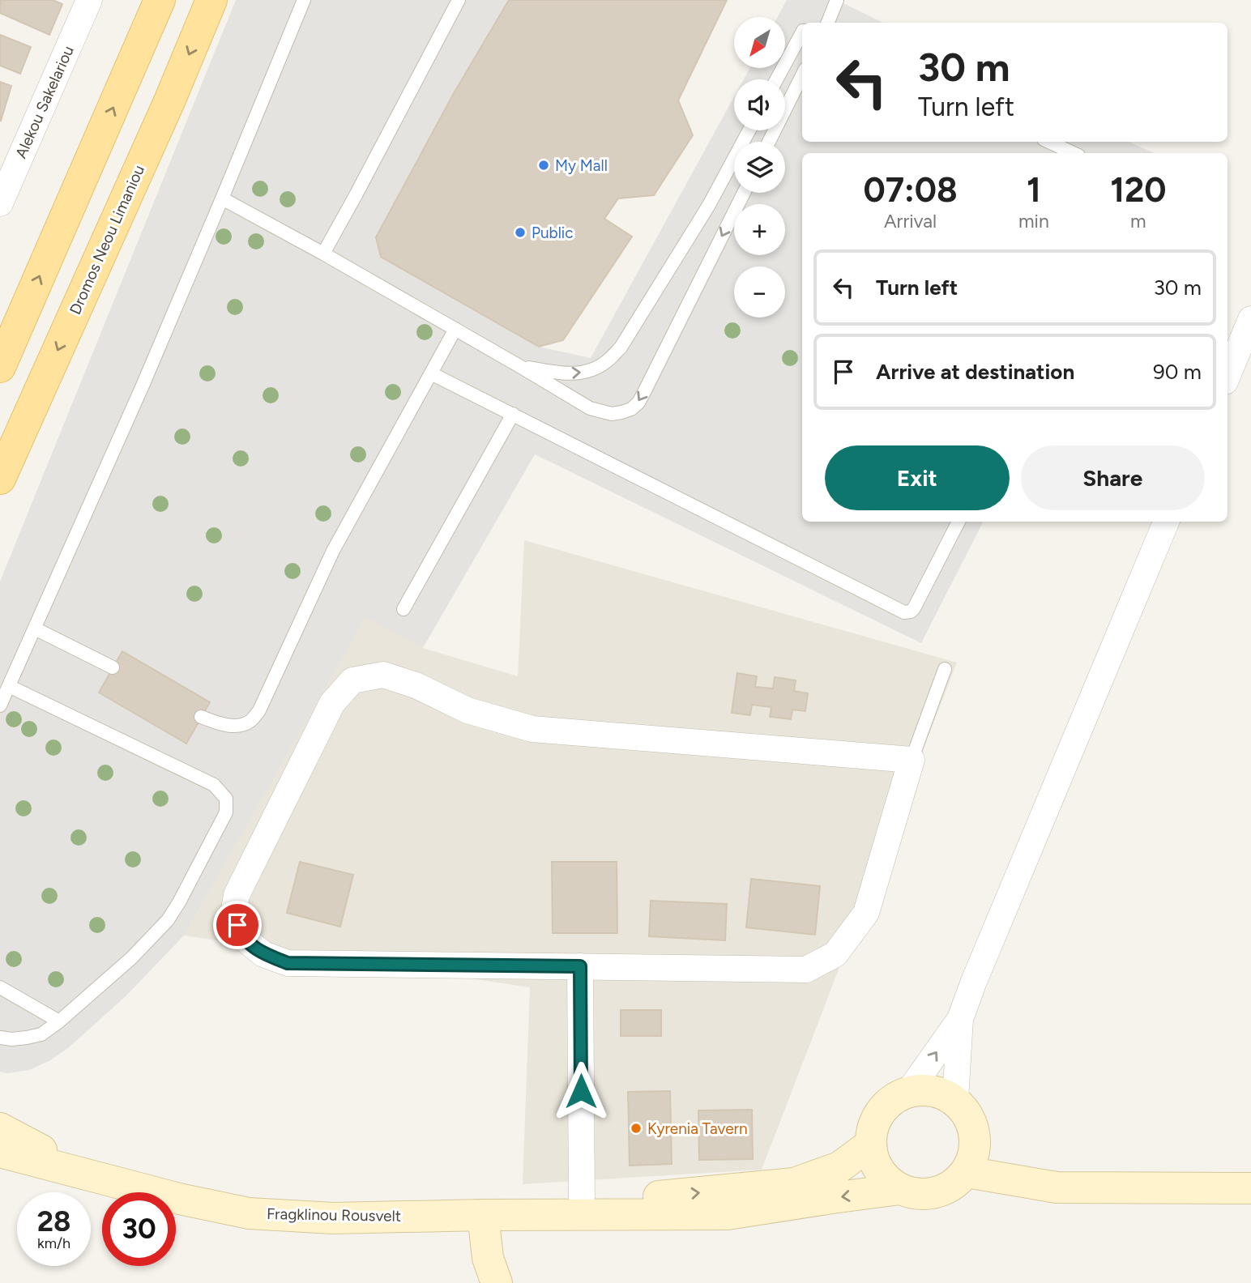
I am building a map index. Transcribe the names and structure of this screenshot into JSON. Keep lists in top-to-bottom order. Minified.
{"streets":{"main road":["Dromos Neou Limaniou","Fragklinou Rousvelt"],"street":["Alekou Sakelariou"]},"places":["My Mall","Public","Kyrenia Tavern"],"north":"bottom left","page":{"map_buttons":["+","−"],"turn":["30 m","Turn left"],"eta":["07:08","Arrival","1","min","120","m"],"list":[{"name":"Turn left","value":"30 m"},{"name":"Arrive at destination","value":"90 m"}],"buttons":["Exit","Share"],"speed":"28 km/h","limit":"30"}}
